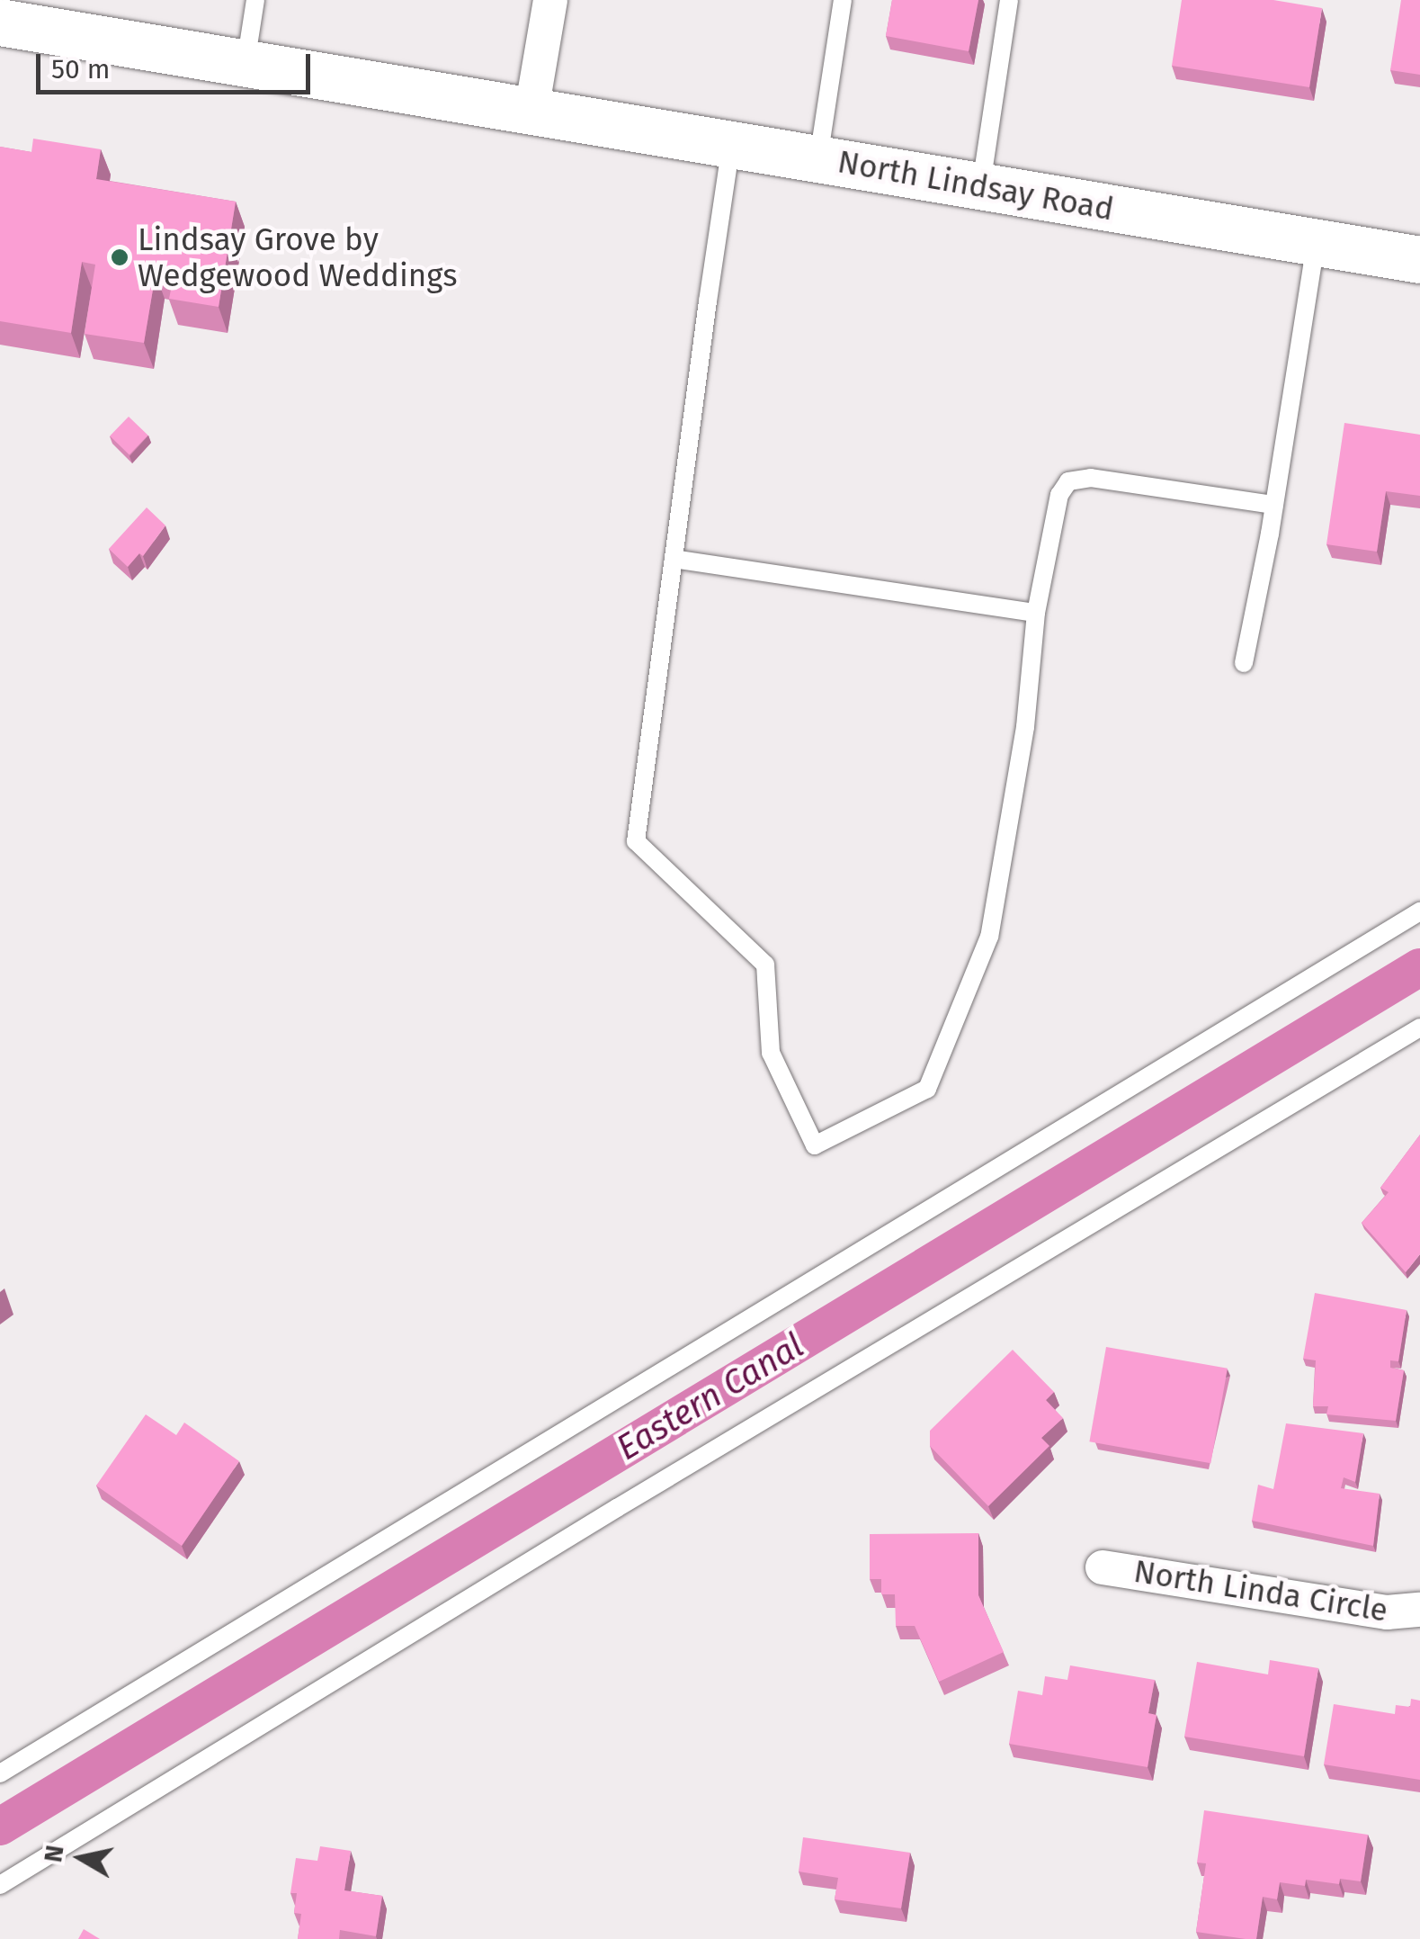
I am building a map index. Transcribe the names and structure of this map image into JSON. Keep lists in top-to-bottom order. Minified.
{"streets":{"main road":["North Lindsay Road"],"street":["North Linda Circle"]},"water":["Eastern Canal"],"places":["Lindsay Grove by Wedgewood Weddings"],"scale_bar":"50 m","north":"left"}
